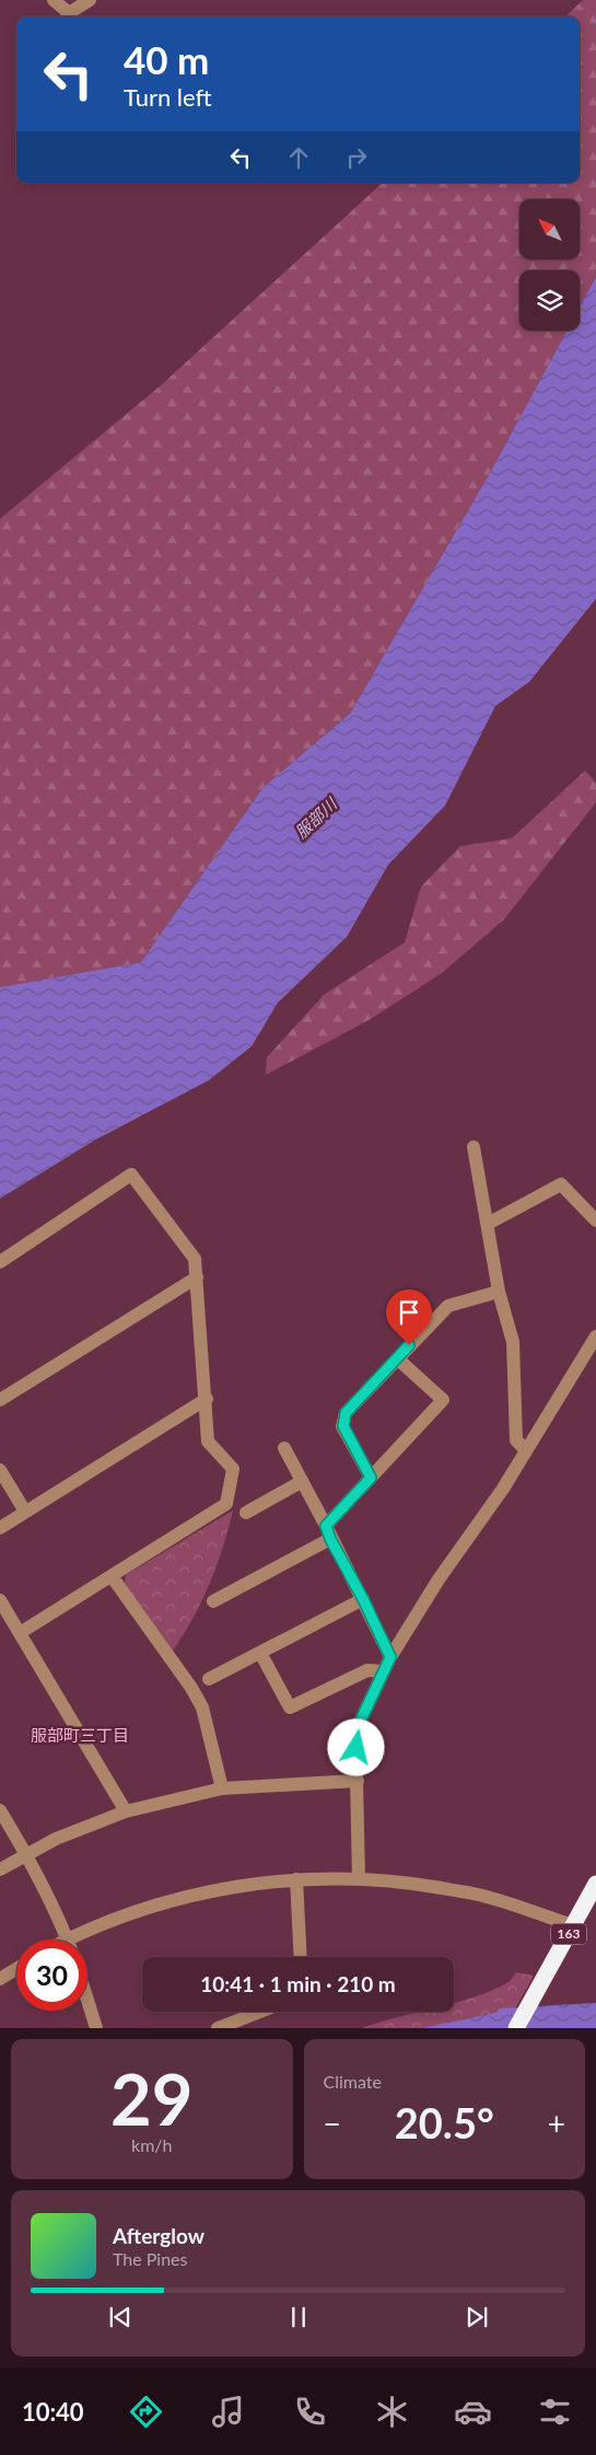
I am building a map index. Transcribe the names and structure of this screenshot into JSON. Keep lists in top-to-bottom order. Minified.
{"streets":{"highway":["163"]},"districts":["服部町三丁目"],"water":["服部川"],"north":"top left","page":{"turn":["40 m","Turn left"],"limit":"30","trip":"10:41 · 1 min · 210 m","tile":[["29","km/h"],"Climate"],"heat":["−","20.5°","+"],"song":["Afterglow","The Pines"],"tabs":"10:40"}}
